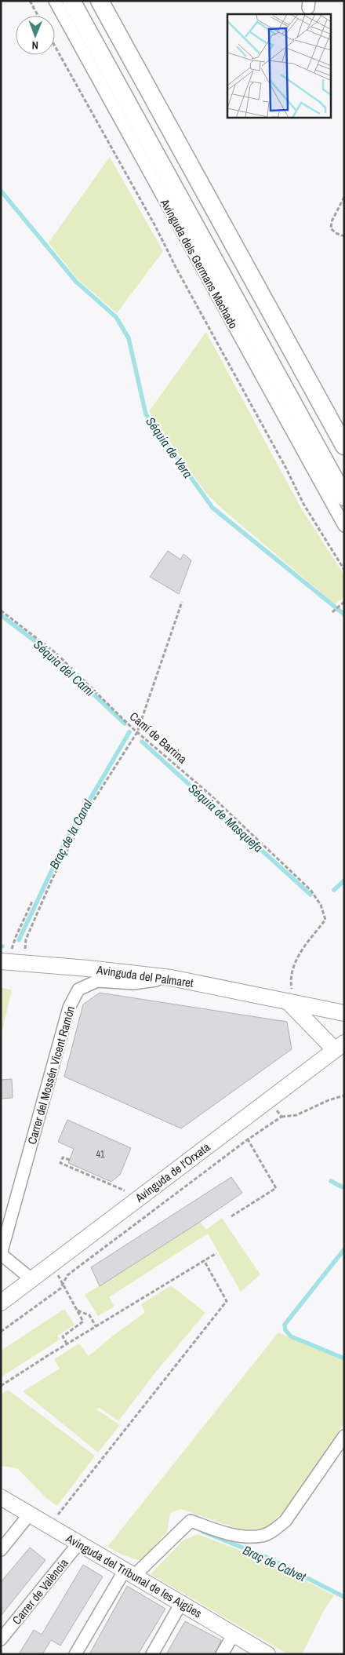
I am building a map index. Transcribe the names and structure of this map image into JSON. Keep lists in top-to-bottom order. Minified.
{"streets":{"main road":["Avinguda dels Germans Machado","Avinguda del Palmaret","Avinguda de l'Orxata","Avinguda del Tribunal de les Aigües"],"street":["Carrer del Mossén Vicent Ramón","Carrer de València"],"path":["Camí de Barrina"]},"crossings":[["Camí de Barrina","Avinguda del Palmaret"],["Avinguda del Palmaret","Carrer del Mossén Vicent Ramón"],["Avinguda del Tribunal de les Aigües","Carrer de València"]],"water":["Séquia de Vera","Séquia del Camí","Séquia de Masquefa","Braç de la Canal","Braç de Calvet"],"house_numbers":["41"],"north":"bottom"}
